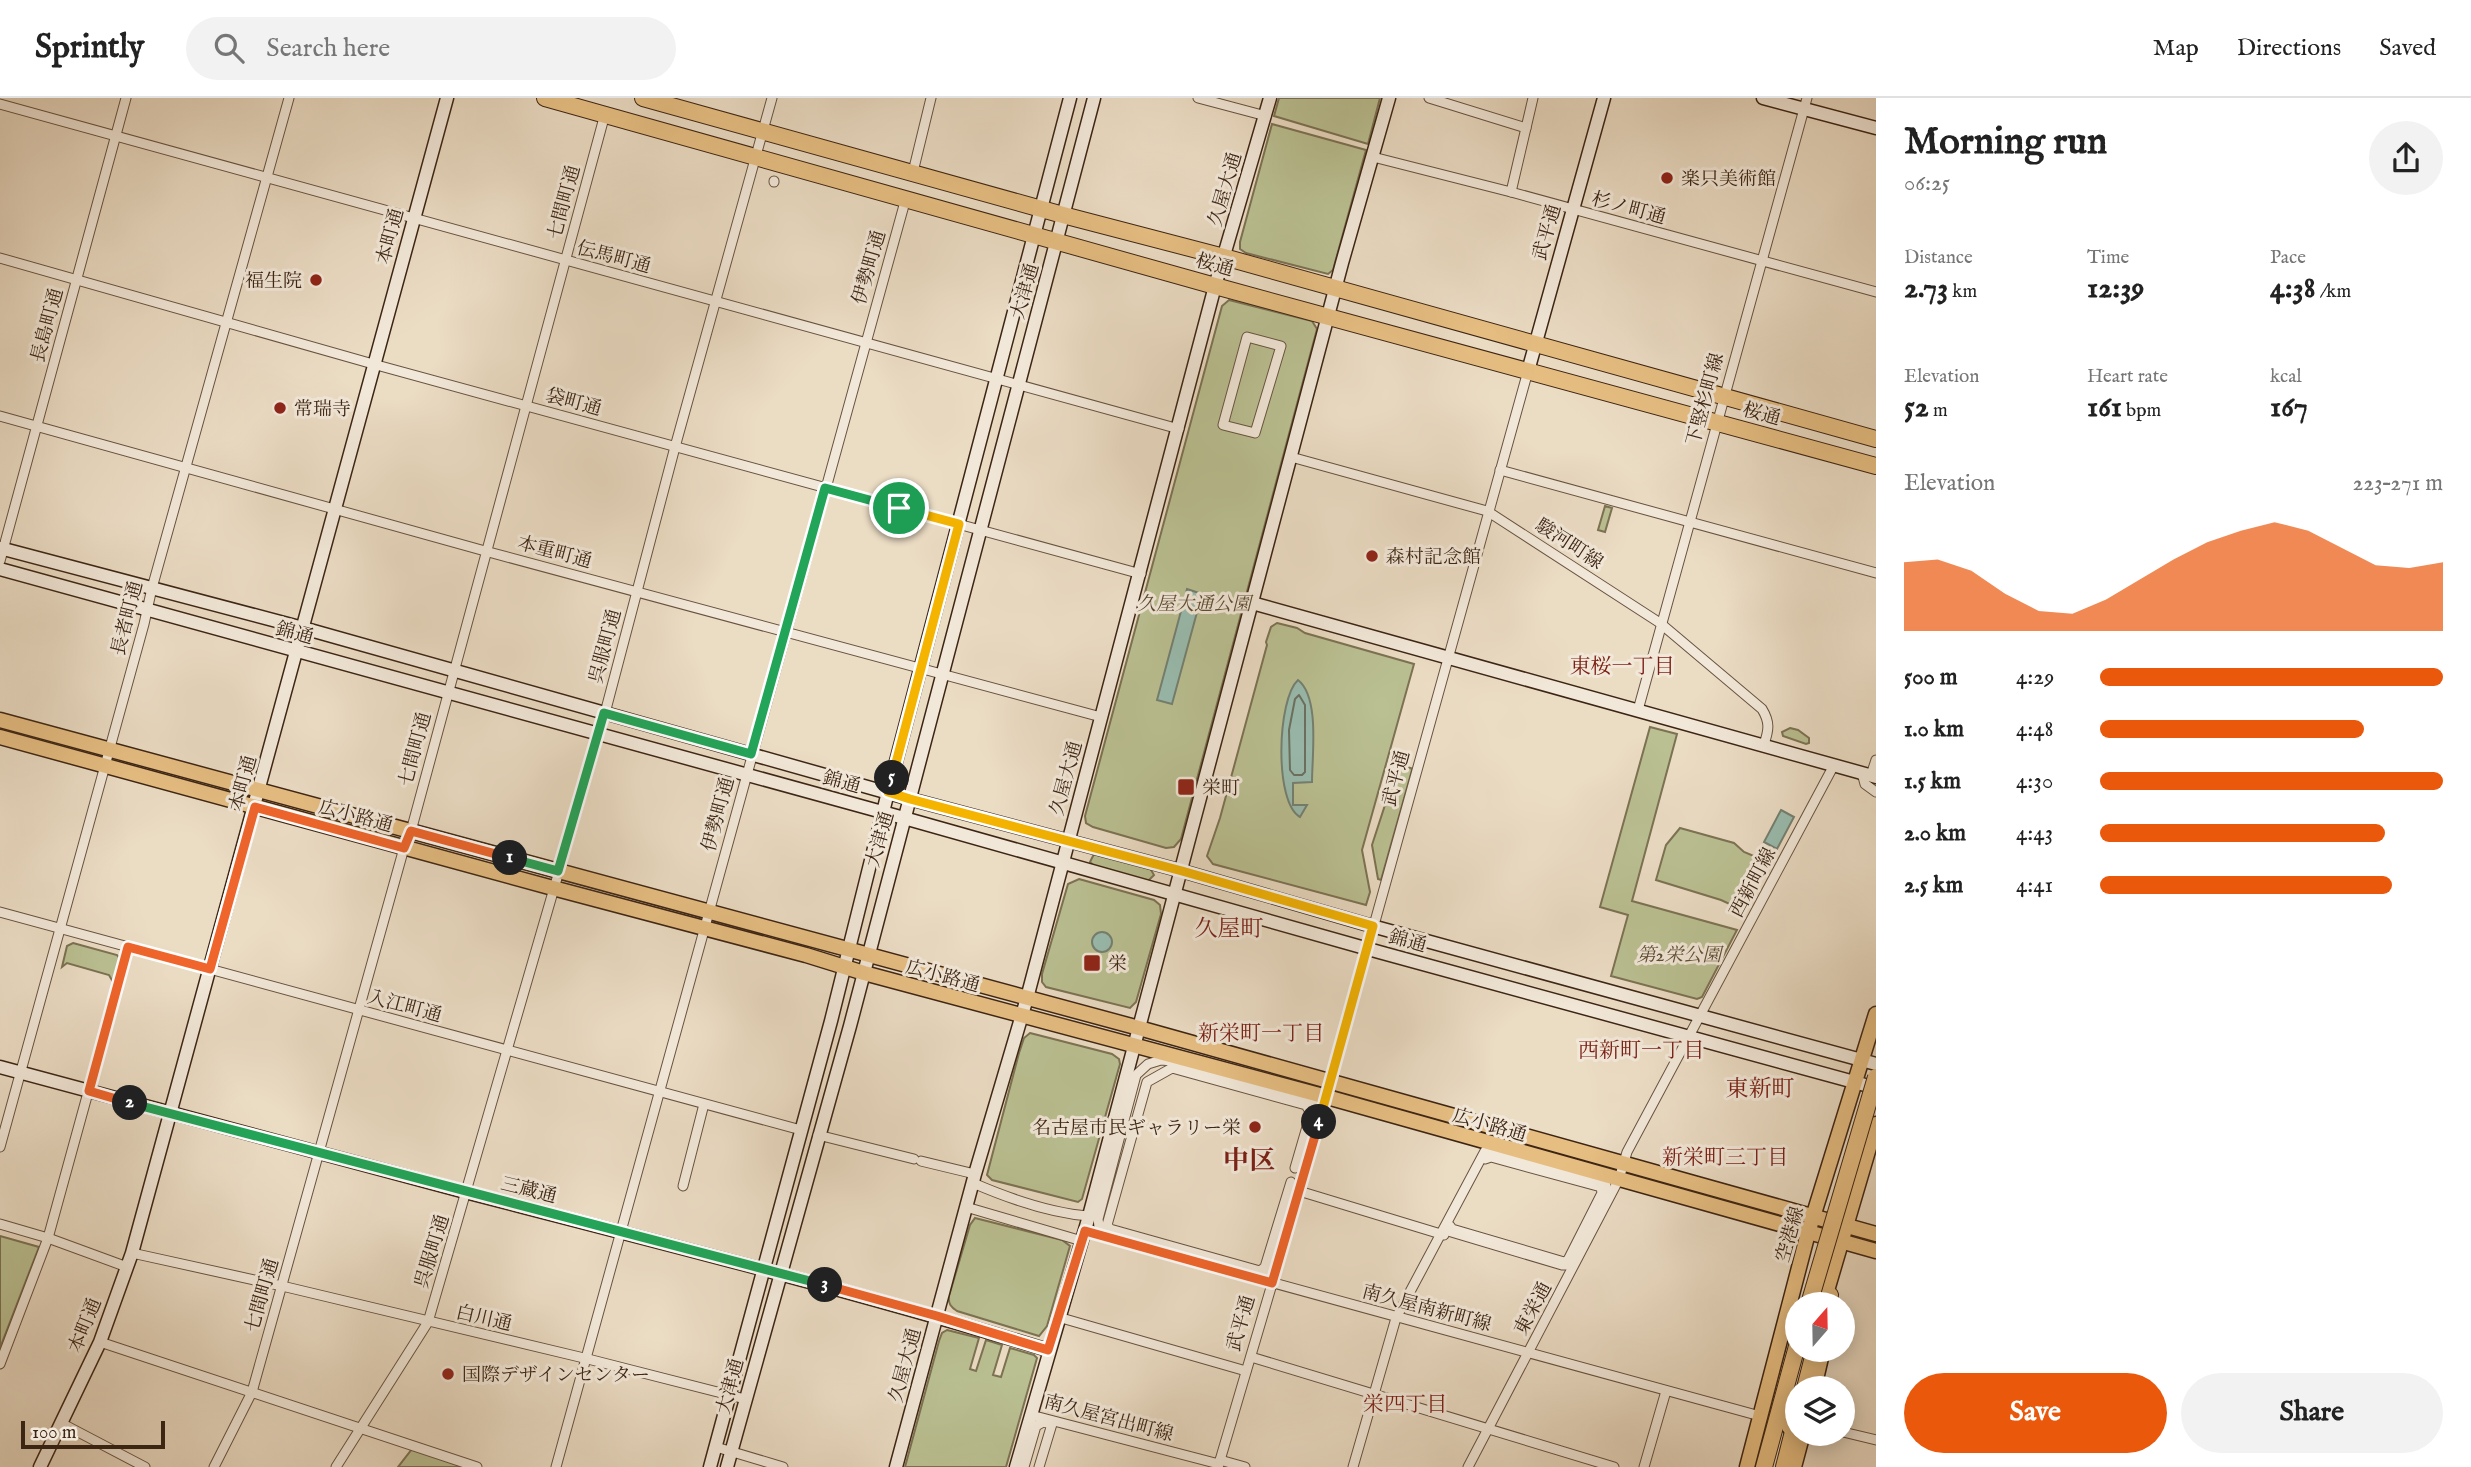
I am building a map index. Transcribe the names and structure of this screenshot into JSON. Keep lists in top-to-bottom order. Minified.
{"streets":{"highway":["桜通"],"main road":["広小路通","空港線"],"street":["久屋大通","七間町通","杉ノ町通","武平通","本町通","伝馬町通","伊勢町通","大津通","長島町通","下竪杉町線","袋町通","駿河町線","本重町通","長者町通","錦通","呉服町通","西新町線","入江町通","三蔵通","南久屋南新町線","東栄通","白川通","南久屋宮出町線"]},"crossings":[["久屋大通","伝馬町通"],["久屋大通","桜通"],["久屋大通","袋町通"],["久屋大通","本重町通"],["久屋大通","錦通"],["久屋大通","広小路通"],["久屋大通","三蔵通"],["久屋大通","南久屋南新町線"],["七間町通","伝馬町通"],["七間町通","桜通"],["七間町通","袋町通"],["七間町通","本重町通"],["七間町通","錦通"],["七間町通","広小路通"],["七間町通","入江町通"],["七間町通","三蔵通"],["七間町通","白川通"],["杉ノ町通","武平通"],["杉ノ町通","下竪杉町線"],["武平通","桜通"],["武平通","駿河町線"],["武平通","錦通"],["武平通","広小路通"],["武平通","南久屋南新町線"],["武平通","南久屋宮出町線"],["本町通","伝馬町通"],["本町通","袋町通"],["本町通","本重町通"],["本町通","錦通"],["本町通","広小路通"],["本町通","入江町通"],["本町通","三蔵通"],["本町通","白川通"],["伝馬町通","伊勢町通"],["伝馬町通","大津通"],["伝馬町通","長島町通"],["伝馬町通","長者町通"],["伝馬町通","呉服町通"],["桜通","伊勢町通"],["桜通","大津通"],["桜通","下竪杉町線"],["桜通","呉服町通"],["伊勢町通","袋町通"],["伊勢町通","本重町通"],["伊勢町通","錦通"],["伊勢町通","広小路通"],["伊勢町通","入江町通"],["伊勢町通","三蔵通"],["伊勢町通","白川通"],["大津通","袋町通"],["大津通","本重町通"],["大津通","錦通"],["大津通","広小路通"],["大津通","入江町通"],["大津通","三蔵通"],["大津通","白川通"],["長島町通","袋町通"],["長島町通","本重町通"],["長島町通","錦通"],["下竪杉町線","駿河町線"],["袋町通","長者町通"],["袋町通","呉服町通"],["本重町通","長者町通"],["本重町通","呉服町通"],["長者町通","錦通"],["長者町通","広小路通"],["長者町通","入江町通"],["長者町通","三蔵通"],["錦通","呉服町通"],["錦通","西新町線"],["錦通","空港線"],["呉服町通","広小路通"],["呉服町通","入江町通"],["呉服町通","三蔵通"],["呉服町通","白川通"],["広小路通","西新町線"],["広小路通","空港線"],["広小路通","東栄通"],["西新町線","東栄通"],["空港線","南久屋南新町線"],["南久屋南新町線","東栄通"]],"districts":["東桜一丁目","久屋町","新栄町一丁目","西新町一丁目","東新町","新栄町三丁目","中区","栄四丁目"],"parks":["久屋大通公園","第2栄公園"],"places":{"other":["楽只美術館","福生院","常瑞寺","森村記念館","名古屋市民ギャラリー栄","国際デザインセンター"],"transit":["栄町","栄"]},"scale_bar":"100 m","north":"top","page":{"header":"Sprintly","search":"Search here","nav":["Map","Directions","Saved"],"heading":["Morning run","06:25"],"stats":[["Distance","2.73 km"],["Time","12:39"],["Pace","4:38 /km"],["Elevation","52 m"],["Heart rate","161 bpm"],["kcal","167"]],"chart":["Elevation","223–271 m"],"list":[{"name":"500 m","note":"4:29"},{"name":"1.0 km","note":"4:48"},{"name":"1.5 km","note":"4:30"},{"name":"2.0 km","note":"4:43"},{"name":"2.5 km","note":"4:41"}],"pins":["5","1","2","4","3"],"buttons":["Save","Share"],"scale":"100 m"}}
